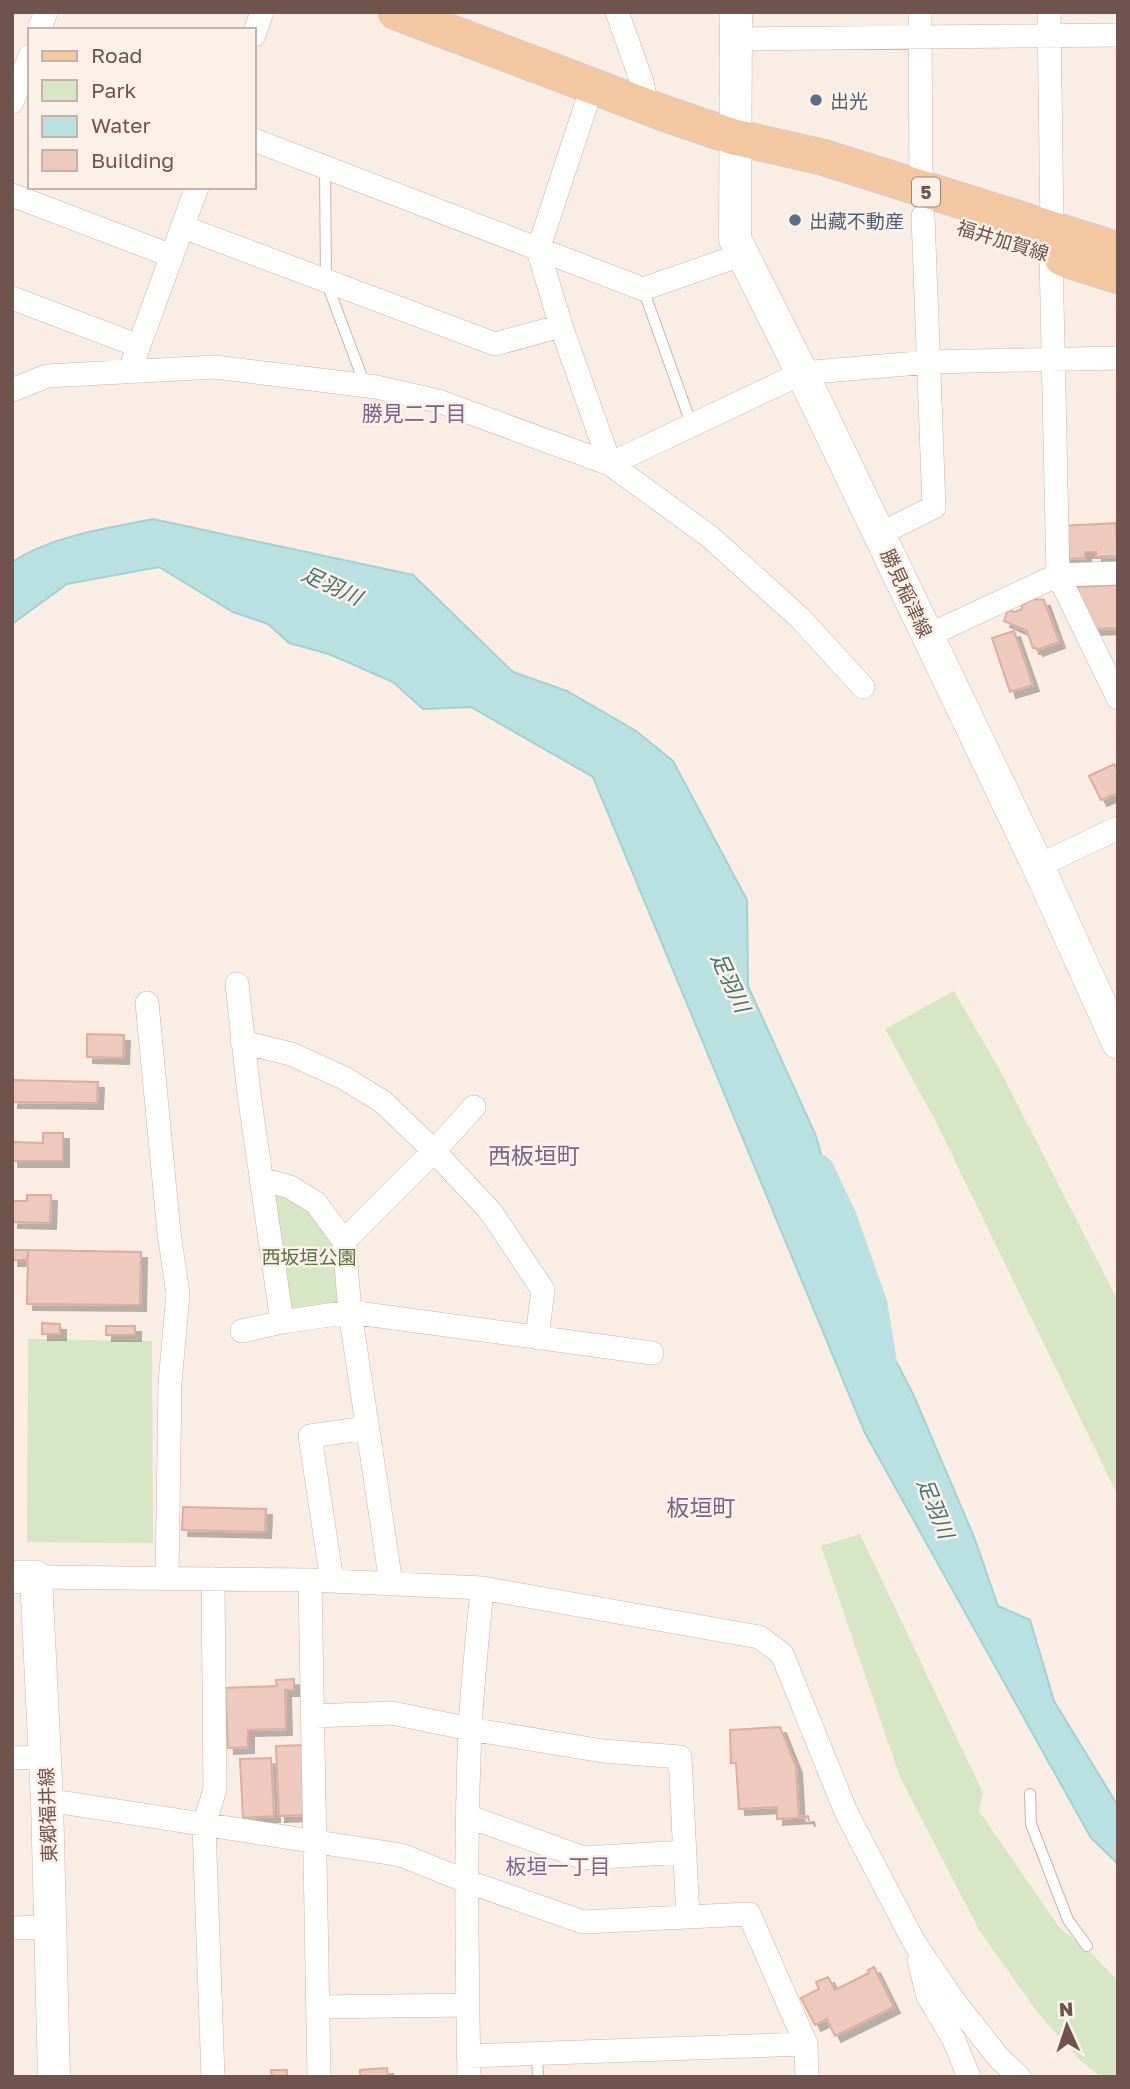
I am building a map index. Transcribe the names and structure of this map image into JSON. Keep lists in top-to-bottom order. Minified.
{"streets":{"main road":["5","福井加賀線","勝見稲津線","東郷福井線"]},"crossings":[["福井加賀線","勝見稲津線"]],"districts":["勝見二丁目","西板垣町","板垣町","板垣一丁目"],"water":["足羽川"],"parks":["西坂垣公園"],"places":["出光","出藏不動産"],"legend":["Road","Park","Water","Building"],"north":"top"}
